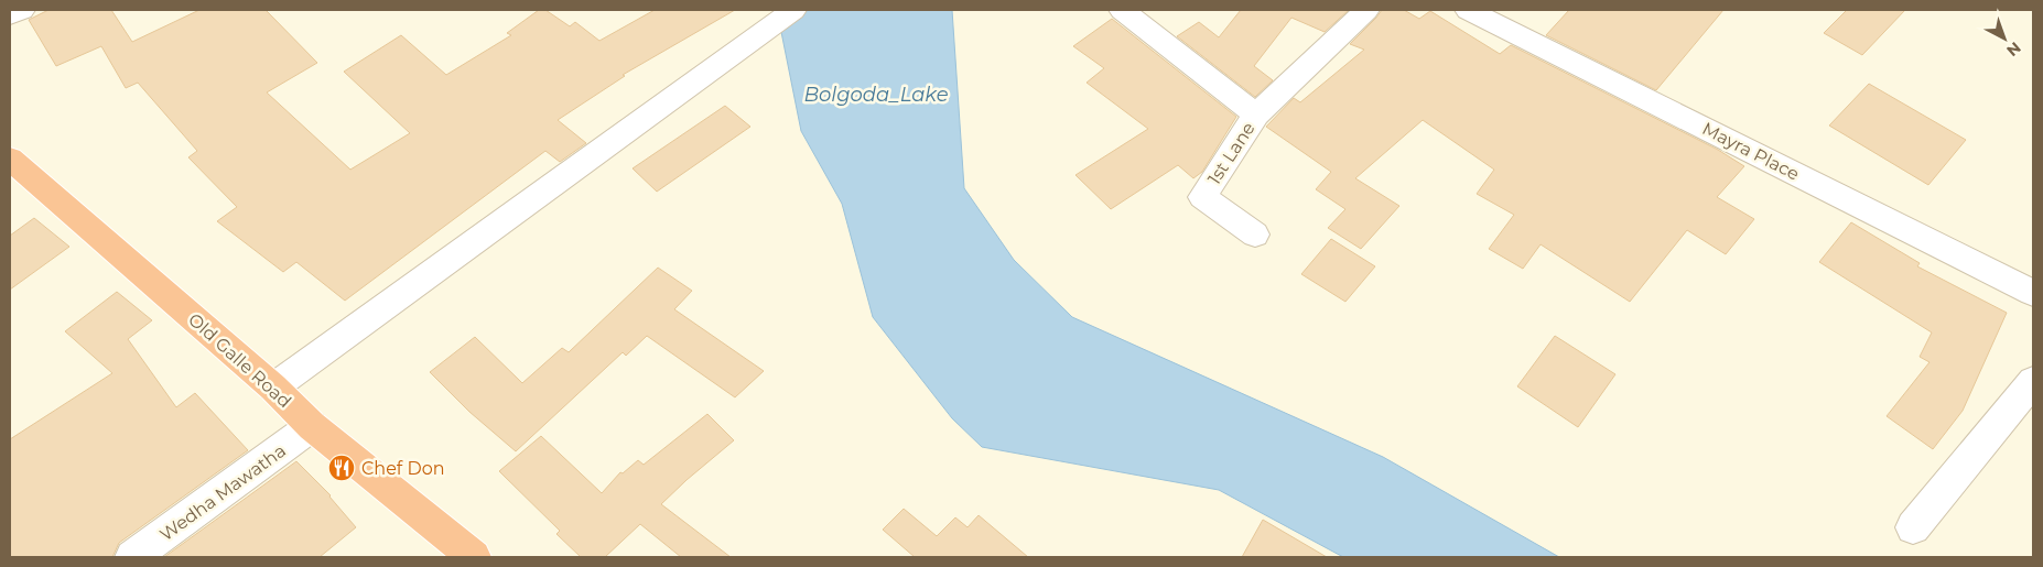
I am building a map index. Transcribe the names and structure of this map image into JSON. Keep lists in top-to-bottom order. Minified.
{"streets":{"highway":["Old Galle Road"],"street":["Mayra Place","1st Lane","Wedha Mawatha"]},"crossings":[["Old Galle Road","Wedha Mawatha"]],"water":["Bolgoda_Lake"],"places":{"restaurant":["Chef Don"]},"north":"bottom right"}
